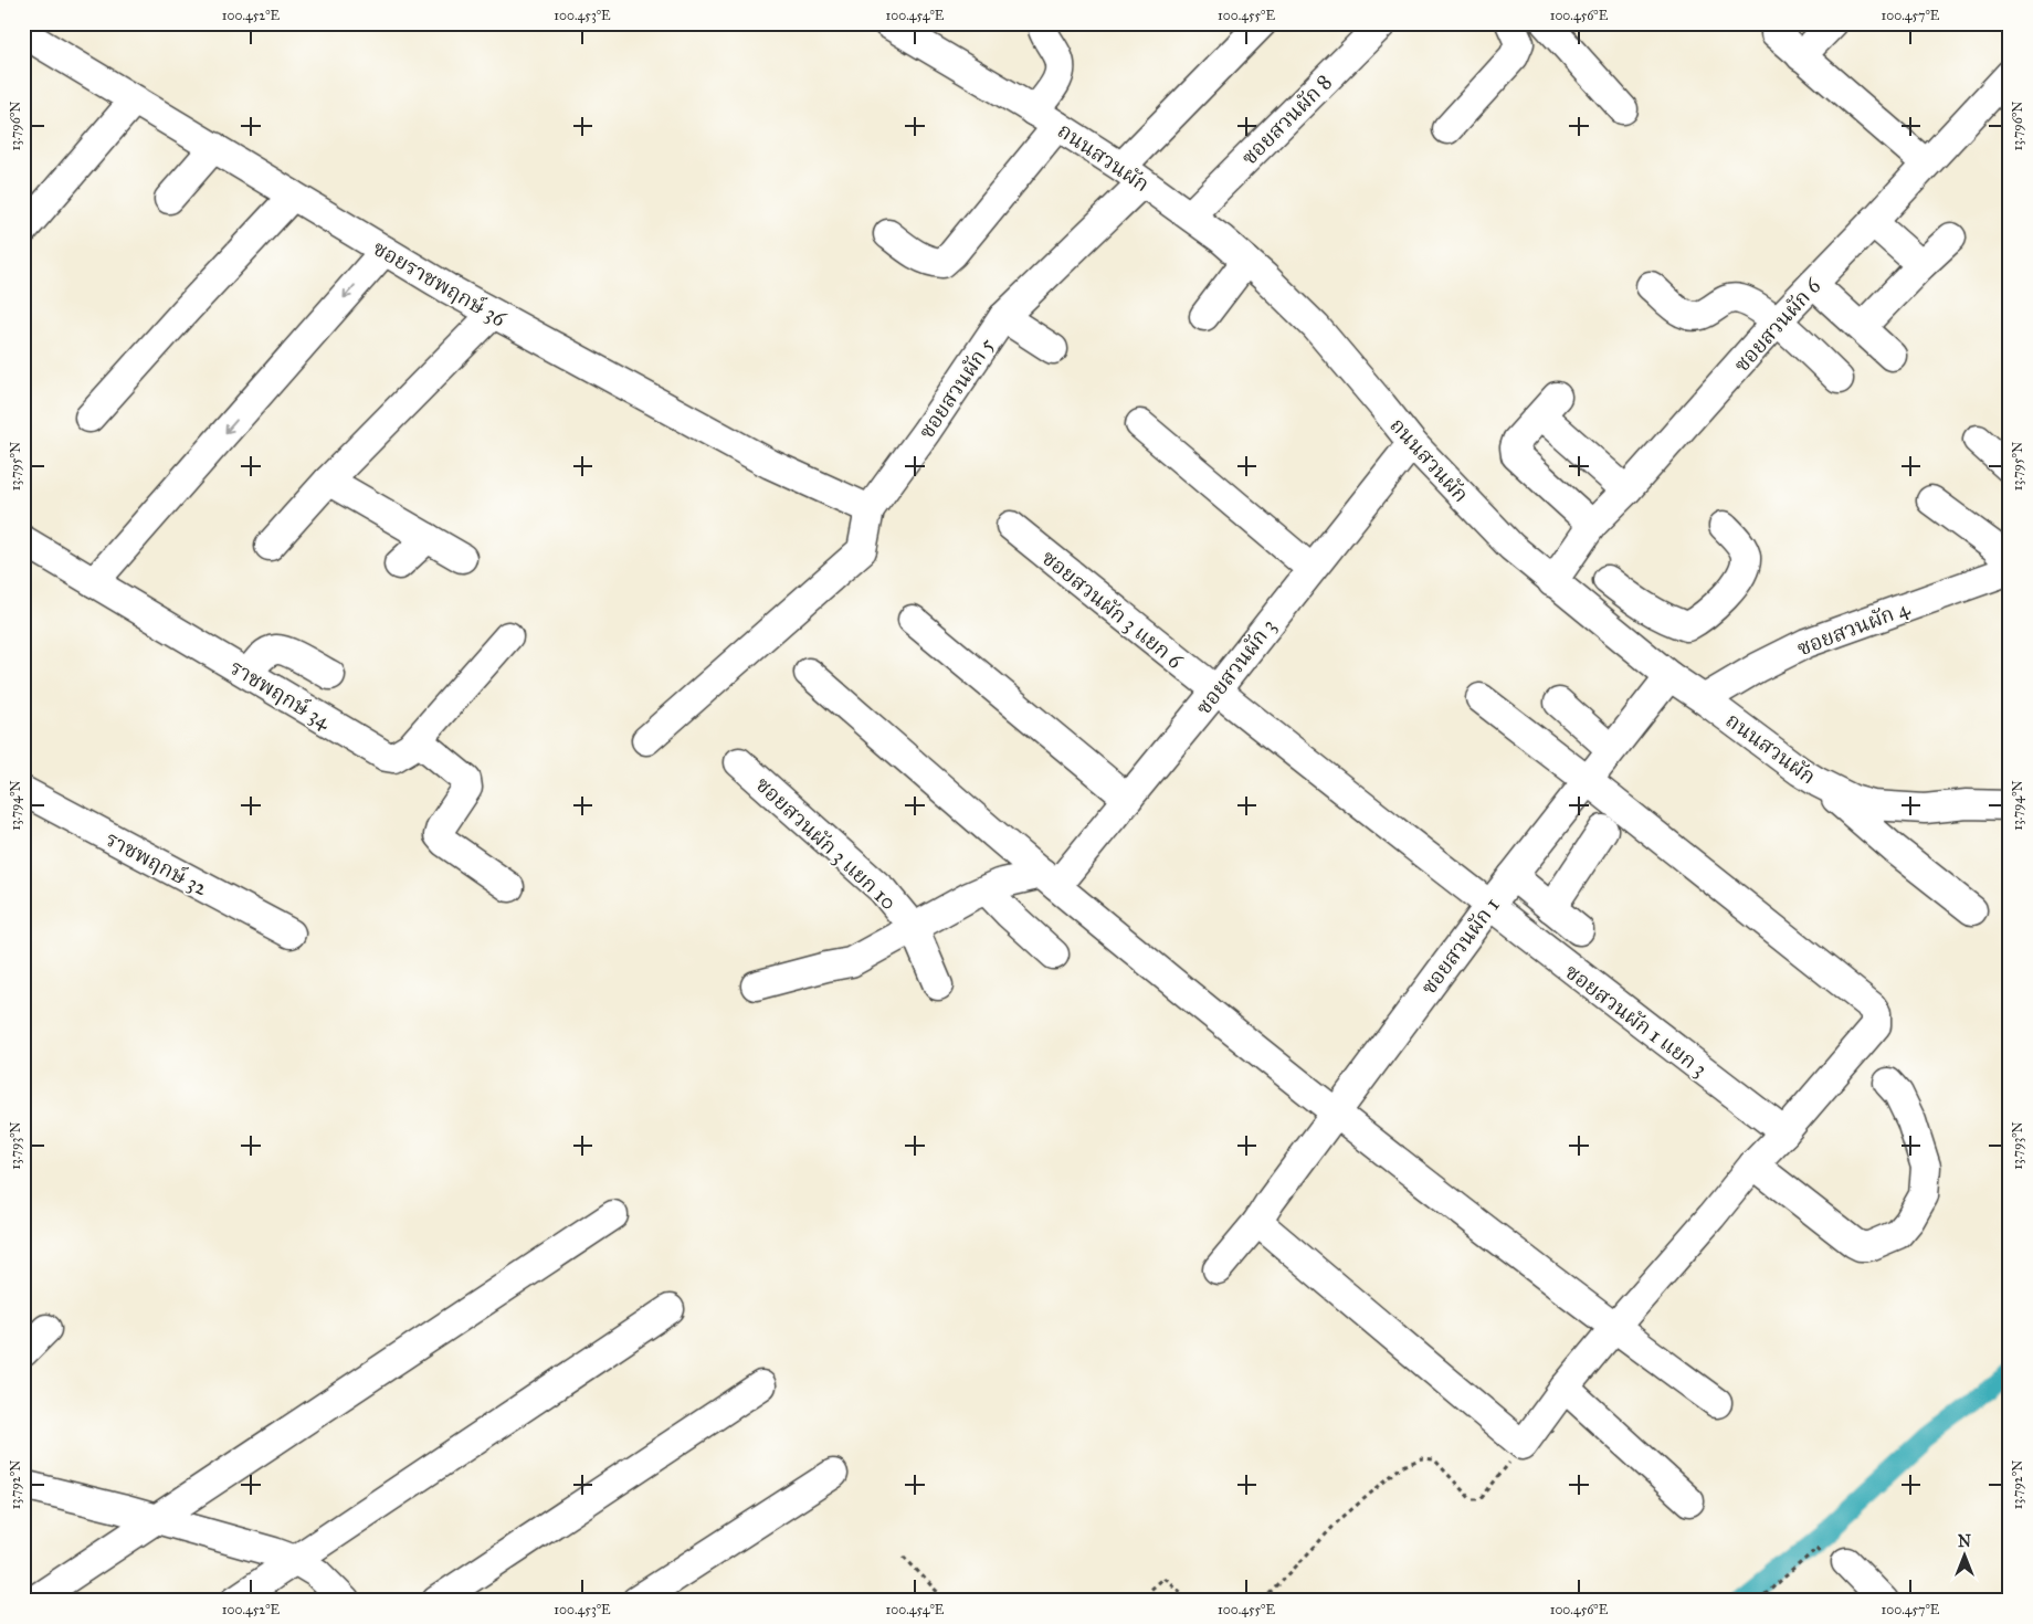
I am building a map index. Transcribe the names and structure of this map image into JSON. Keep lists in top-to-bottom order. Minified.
{"streets":{"street":["ซอยสวนผัก 8","ถนนสวนผัก","ซอยราชพฤกษ์ 36","ซอยสวนผัก 6","ซอยสวนผัก 5","ซอยสวนผัก 3 แยก 6","ซอยสวนผัก 4","ซอยสวนผัก 3","ราชพฤกษ์ 34","ซอยสวนผัก 3 แยก 10","ราชพฤกษ์ 32","ซอยสวนผัก 1","ซอยสวนผัก 1 แยก 3"]},"crossings":[["ซอยสวนผัก 8","ถนนสวนผัก"],["ถนนสวนผัก","ซอยสวนผัก 6"],["ถนนสวนผัก","ซอยสวนผัก 5"],["ถนนสวนผัก","ซอยสวนผัก 4"],["ถนนสวนผัก","ซอยสวนผัก 3"],["ถนนสวนผัก","ซอยสวนผัก 1"],["ซอยราชพฤกษ์ 36","ซอยสวนผัก 5"],["ซอยสวนผัก 3 แยก 6","ซอยสวนผัก 3"],["ซอยสวนผัก 3 แยก 6","ซอยสวนผัก 1"],["ซอยสวนผัก 3 แยก 6","ซอยสวนผัก 1 แยก 3"],["ซอยสวนผัก 1","ซอยสวนผัก 1 แยก 3"]],"north":"top","coordinates":["100.452°E","100.453°E","100.454°E","100.455°E","100.456°E","100.457°E","13.796°N","13.795°N","13.794°N","13.793°N","13.792°N"]}
